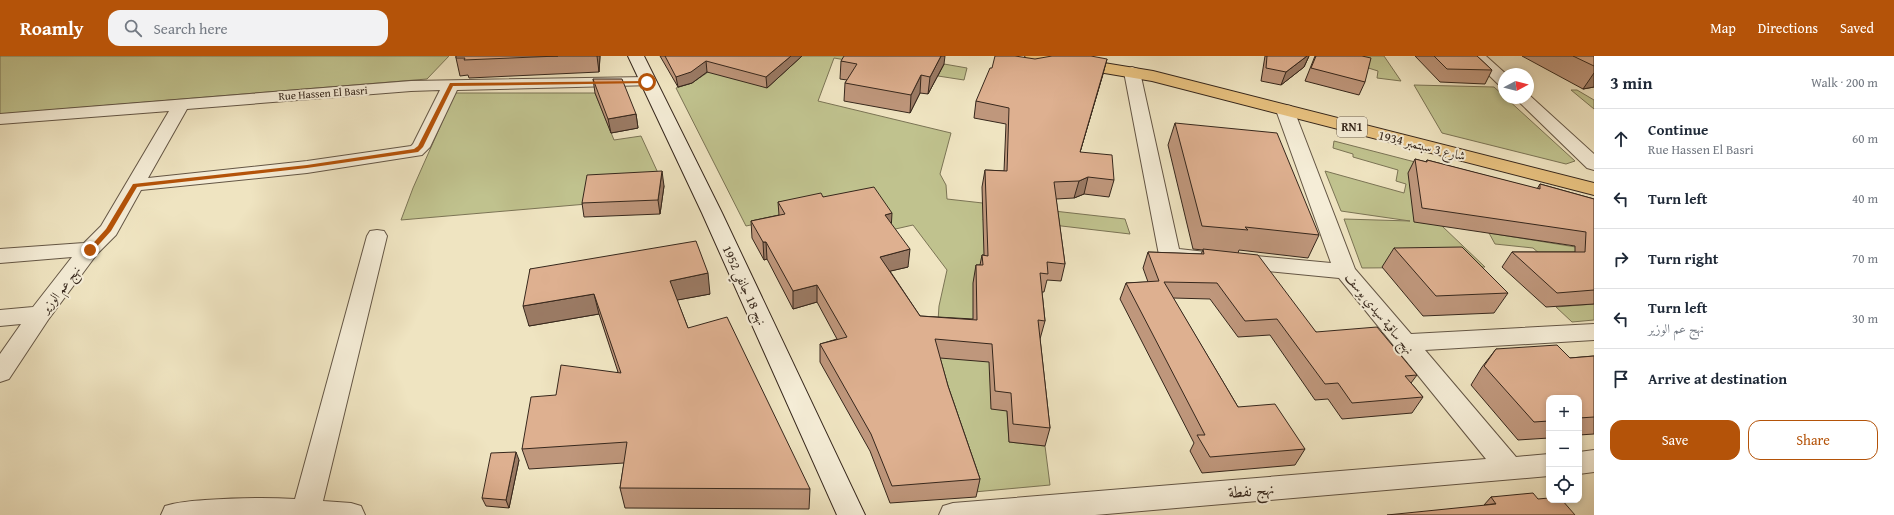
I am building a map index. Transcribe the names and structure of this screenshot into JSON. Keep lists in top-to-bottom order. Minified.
{"streets":{"main road":["RN1","شارع 3 سبتمبر 1934"],"street":["Rue Hassen El Basri","نهج 18 جانفي 1952","نهج عم الوزير","نهج ساقية سيدي يوسف","نهج نفطة"]},"crossings":[["Rue Hassen El Basri","نهج 18 جانفي 1952"],["Rue Hassen El Basri","نهج عم الوزير"],["شارع 3 سبتمبر 1934","نهج ساقية سيدي يوسف"],["نهج ساقية سيدي يوسف","نهج نفطة"]],"north":"right","page":{"header":"Roamly","search":"Search here","nav":["Map","Directions","Saved"],"heading":["3 min","Walk · 200 m"],"list":[["Continue","Rue Hassen El Basri","60 m"],["Turn left","40 m"],["Turn right","70 m"],["Turn left","نهج عم الوزير","30 m"],"Arrive at destination"],"map_buttons":["+","−"],"buttons":["Save","Share"]}}
